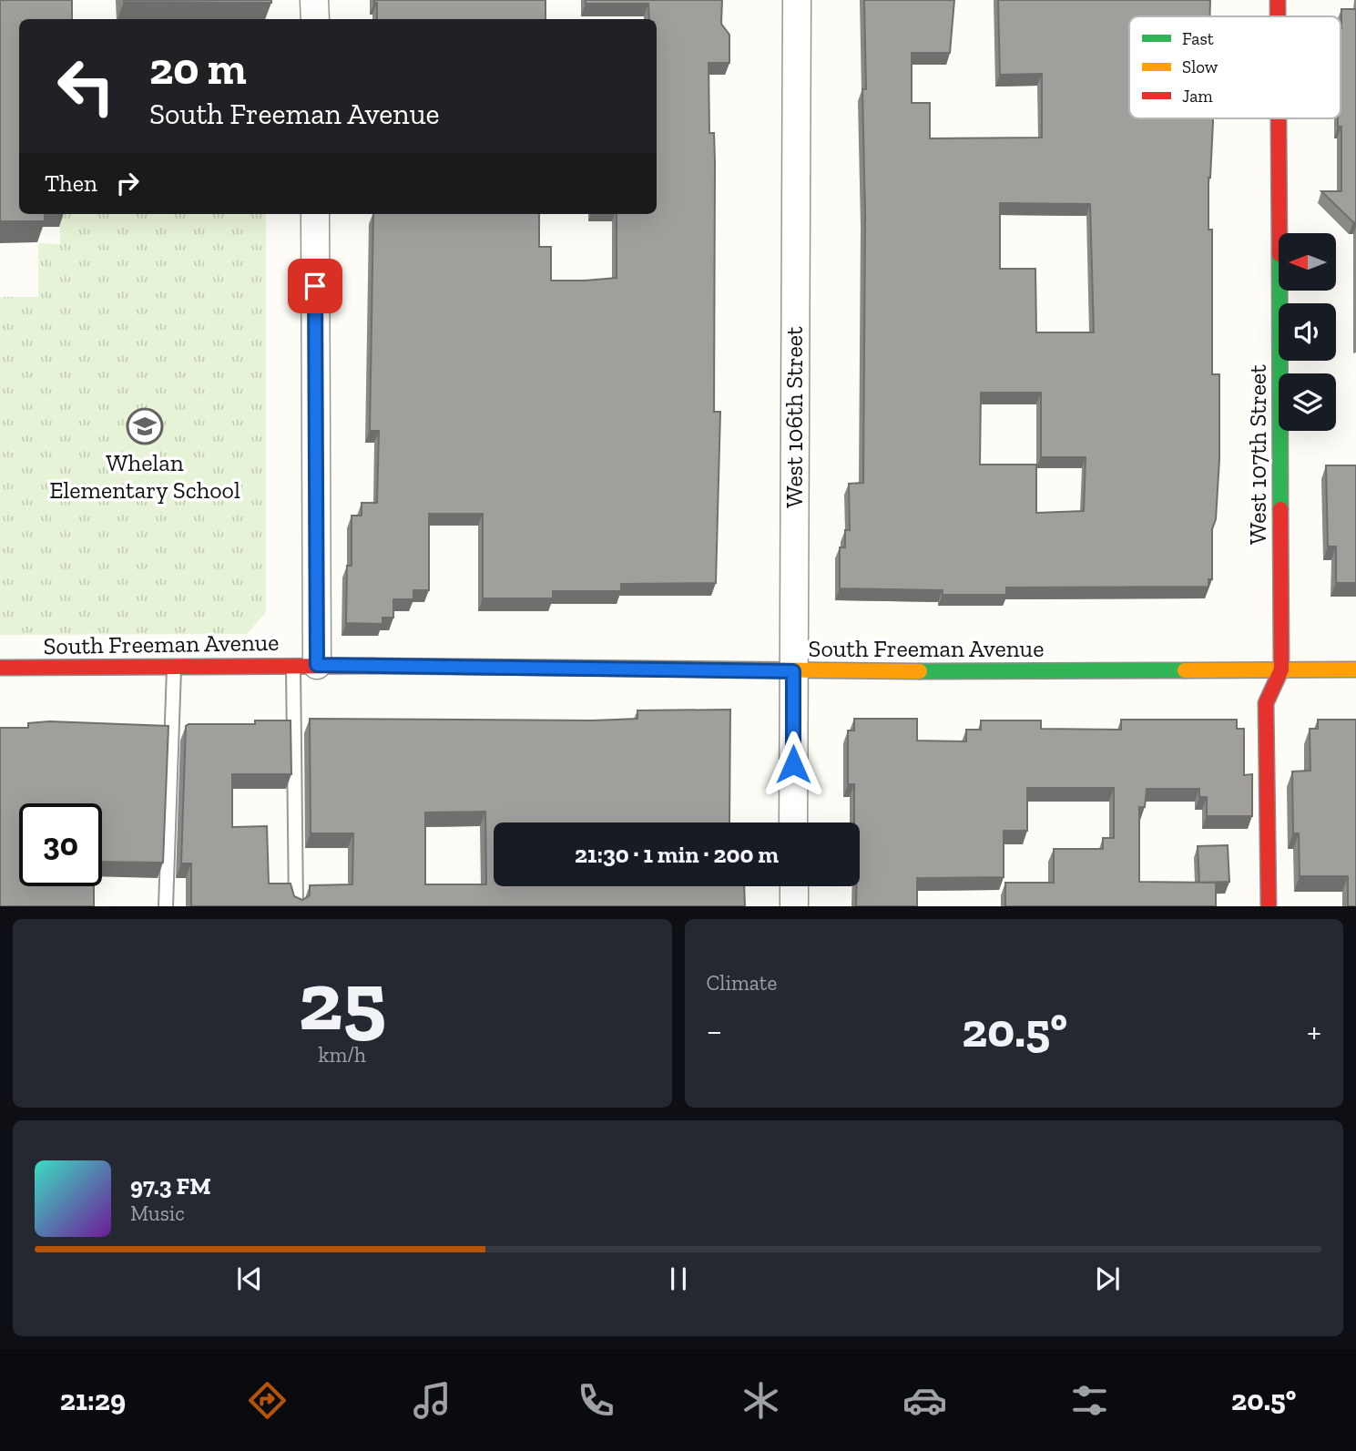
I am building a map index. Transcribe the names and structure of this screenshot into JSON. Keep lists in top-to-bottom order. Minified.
{"streets":{"street":["West 106th Street","West 107th Street","South Freeman Avenue"]},"crossings":[["West 106th Street","South Freeman Avenue"],["West 107th Street","South Freeman Avenue"]],"places":{"school or university":["Whelan Elementary School"]},"legend":["Fast","Slow","Jam"],"north":"left","page":{"turn":["20 m","South Freeman Avenue"],"then":"Then","limit":"30","trip":"21:30 · 1 min · 200 m","tile":[["25","km/h"],"Climate"],"heat":["−","20.5°","+"],"song":["97.3 FM","Music"],"tabs":["21:29","20.5°"]}}
